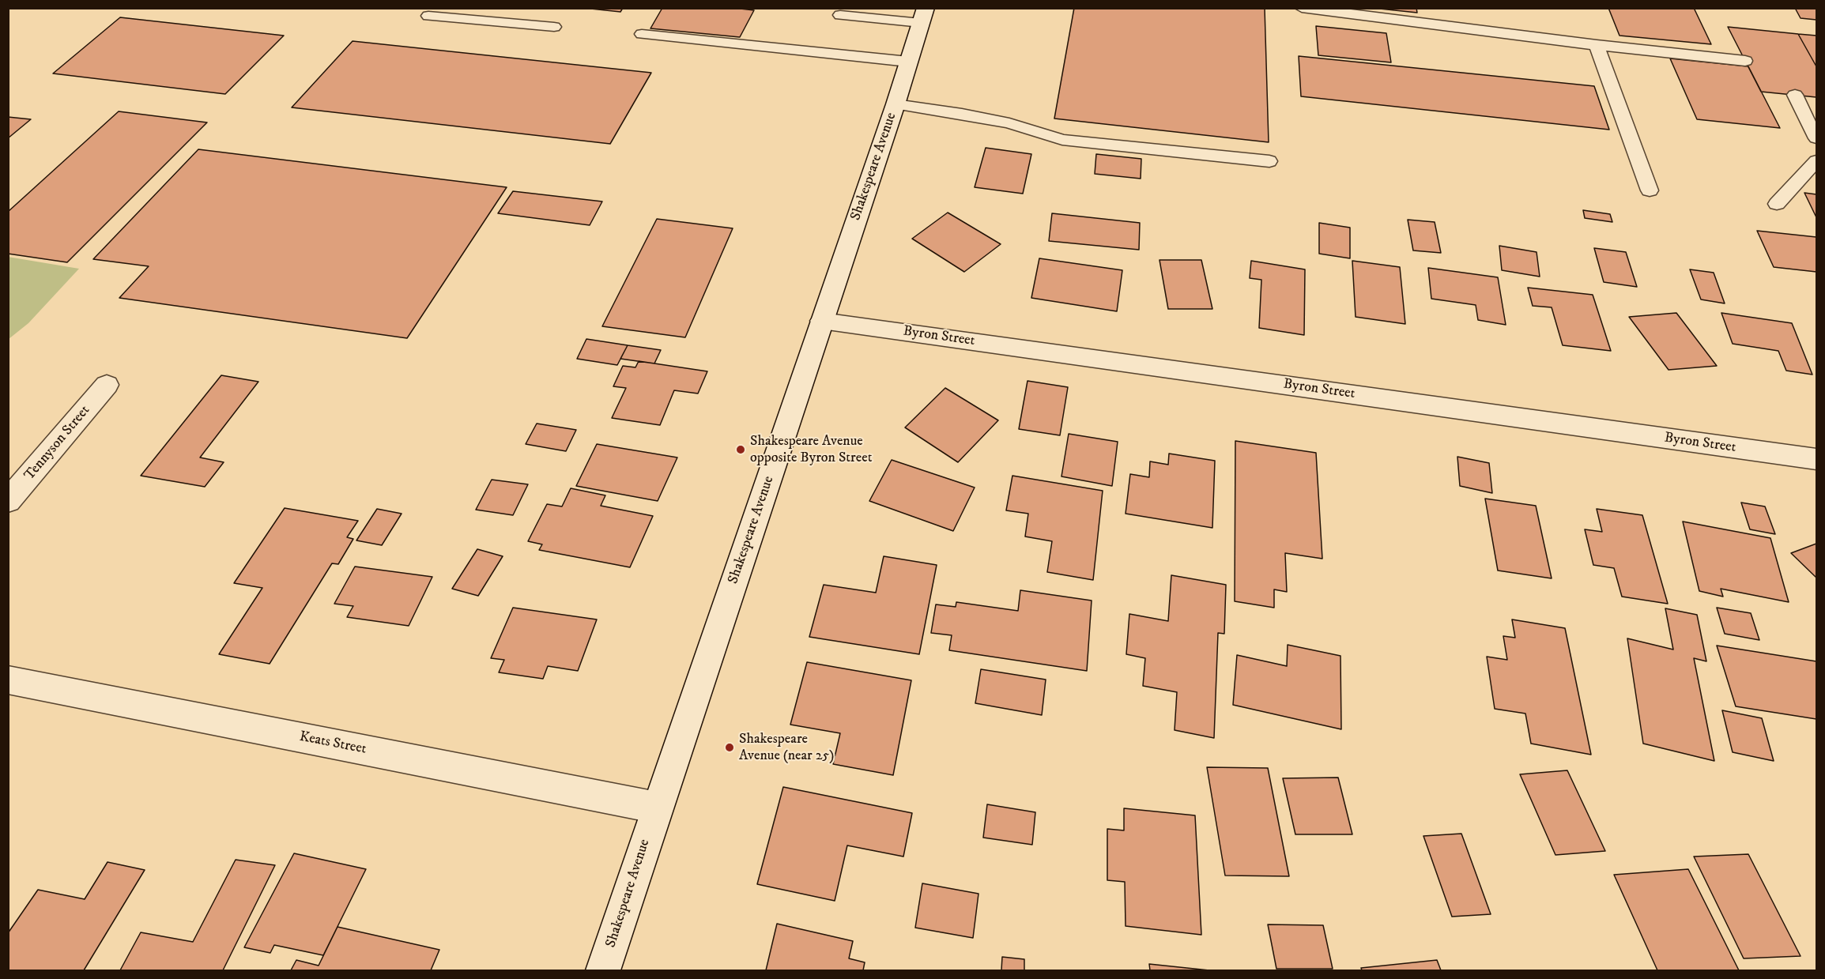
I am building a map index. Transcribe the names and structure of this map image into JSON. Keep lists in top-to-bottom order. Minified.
{"streets":{"street":["Shakespeare Avenue","Byron Street","Tennyson Street","Keats Street"]},"crossings":[["Shakespeare Avenue","Byron Street"],["Shakespeare Avenue","Keats Street"]],"places":["Shakespeare Avenue opposite Byron Street","Shakespeare Avenue (near 25)"]}
